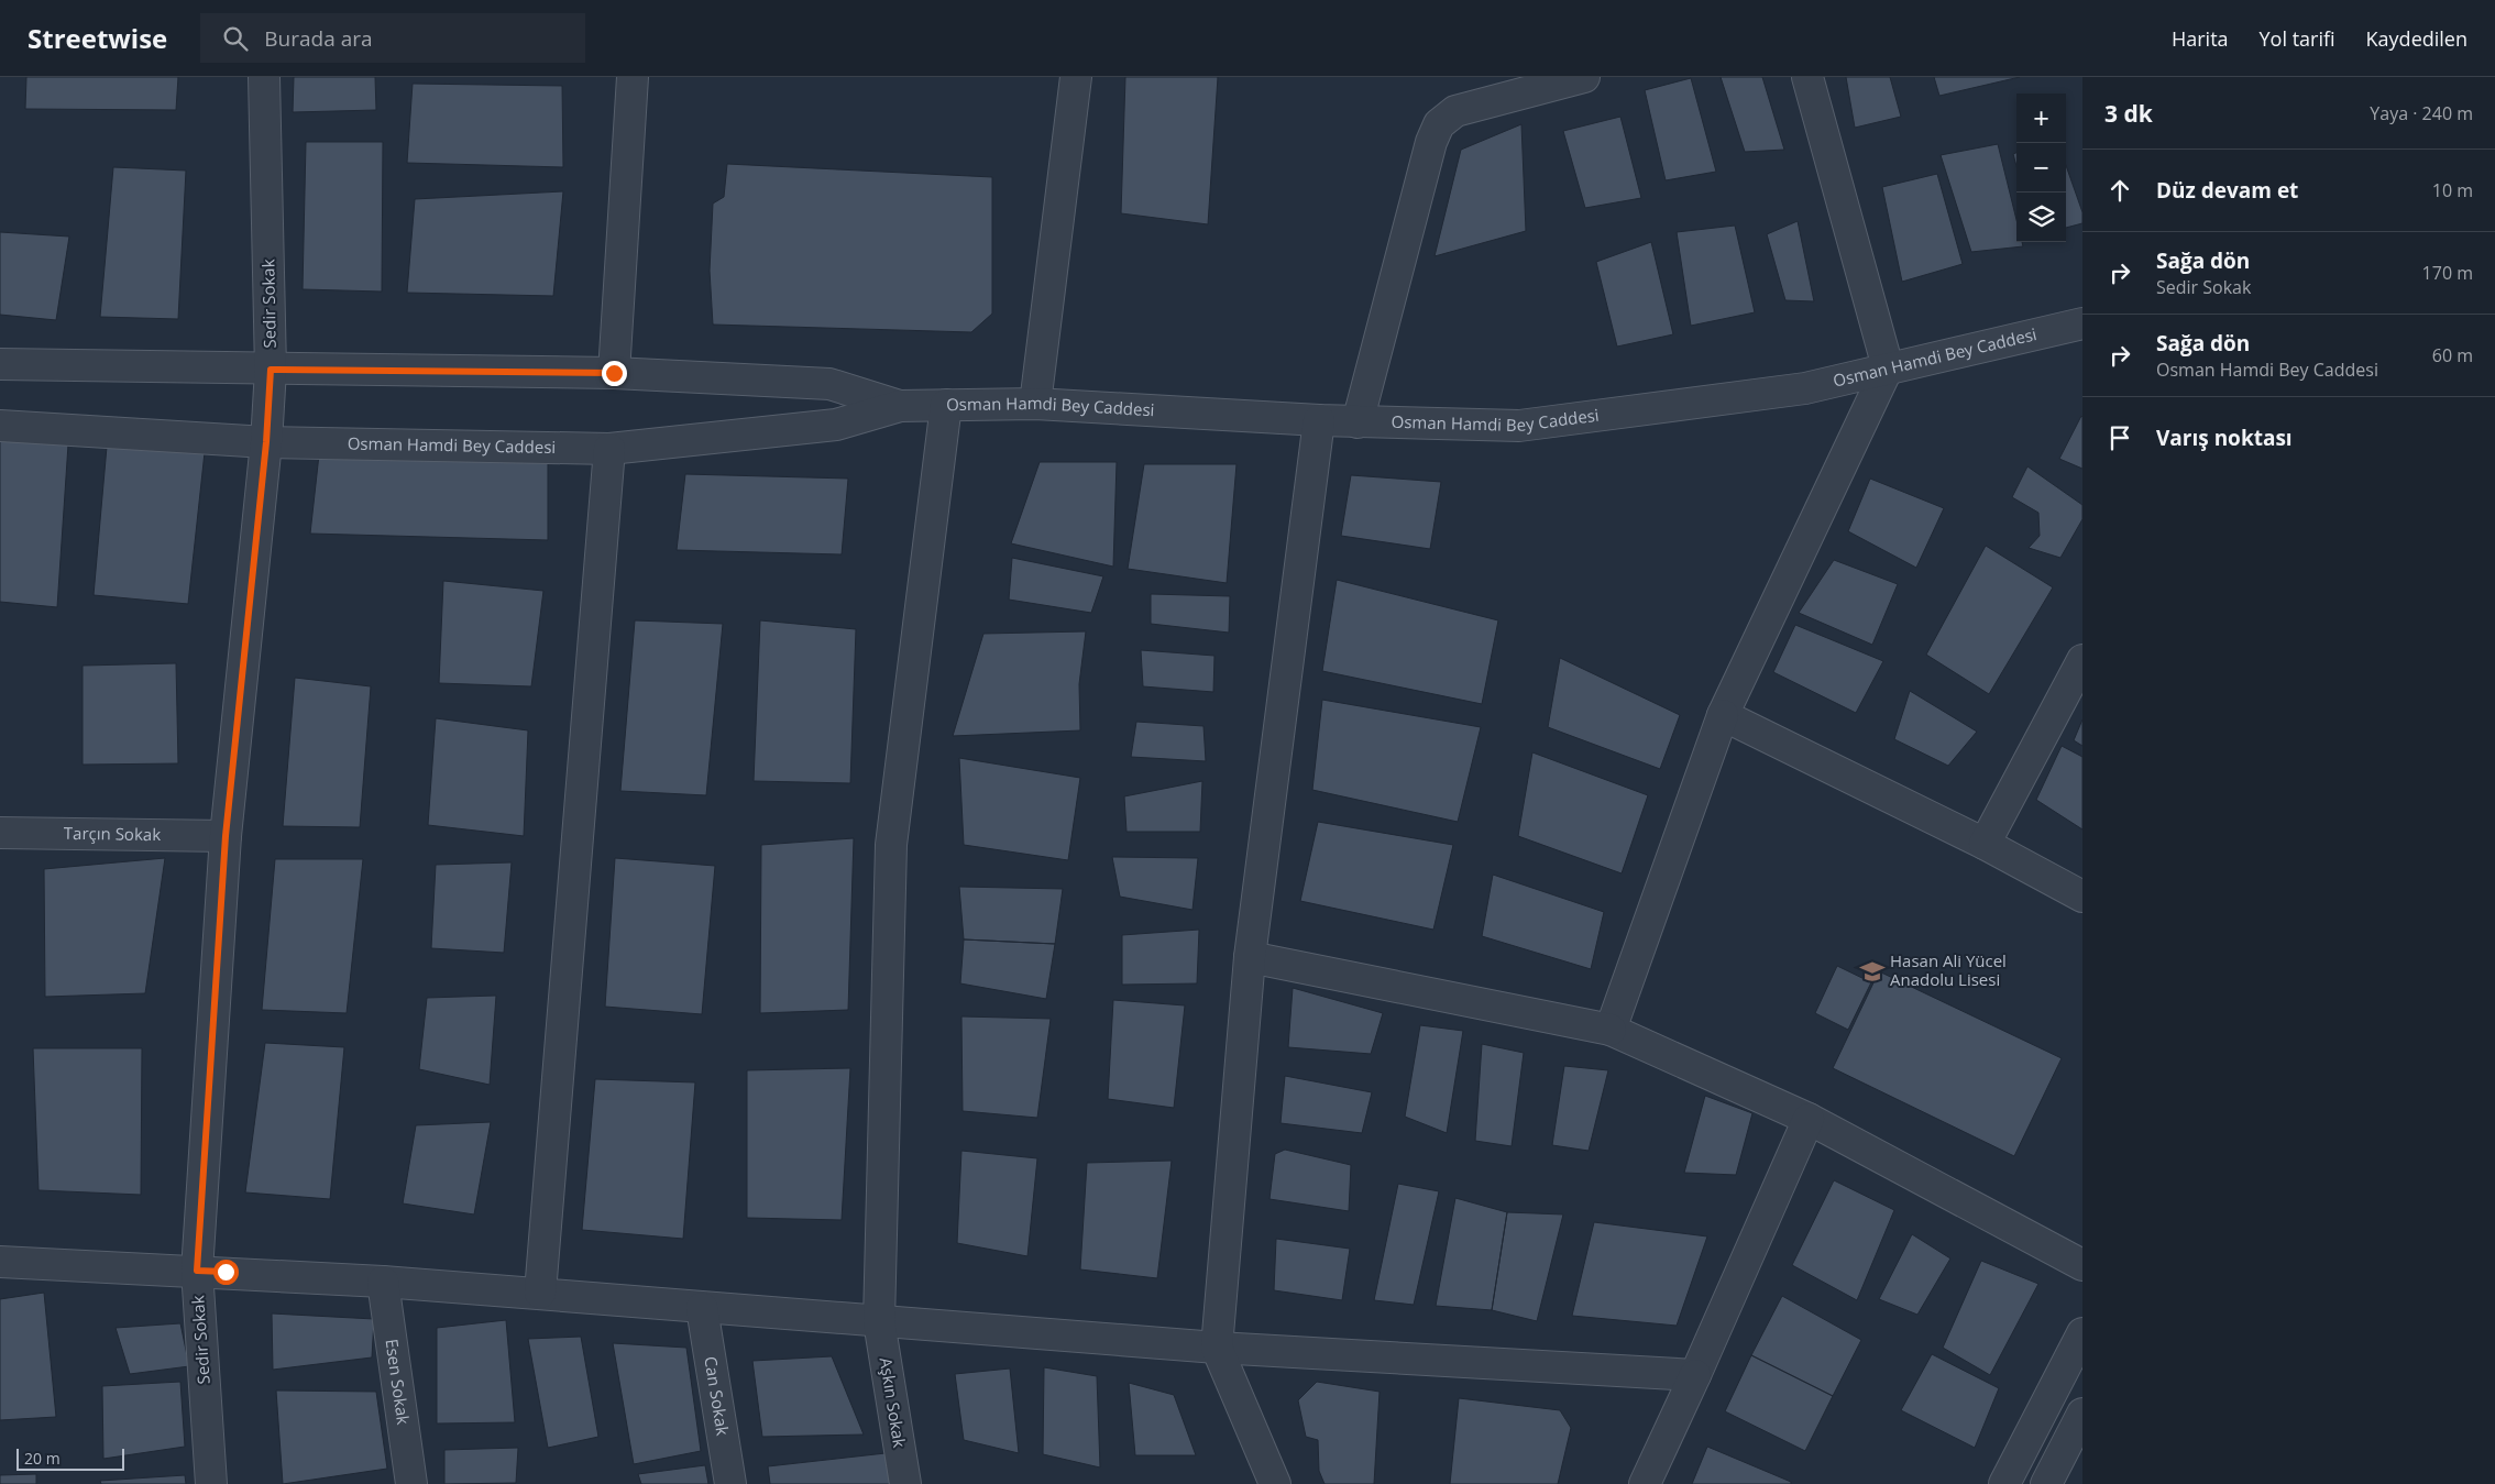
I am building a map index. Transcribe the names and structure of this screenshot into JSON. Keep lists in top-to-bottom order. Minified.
{"streets":{"street":["Sedir Sokak","Osman Hamdi Bey Caddesi","Tarçın Sokak","Esen Sokak","Can Sokak","Aşkın Sokak"]},"crossings":[["Sedir Sokak","Osman Hamdi Bey Caddesi"],["Sedir Sokak","Tarçın Sokak"],["Osman Hamdi Bey Caddesi","Aşkın Sokak"]],"places":{"school or university":["Hasan Ali Yücel Anadolu Lisesi"]},"scale_bar":"20 m","page":{"header":"Streetwise","search":"Burada ara","nav":["Harita","Yol tarifi","Kaydedilen"],"heading":["3 dk","Yaya · 240 m"],"map_buttons":["+","−"],"list":[["Düz devam et","10 m"],["Sağa dön","Sedir Sokak","170 m"],["Sağa dön","Osman Hamdi Bey Caddesi","60 m"],"Varış noktası"],"scale":"20 m"}}
